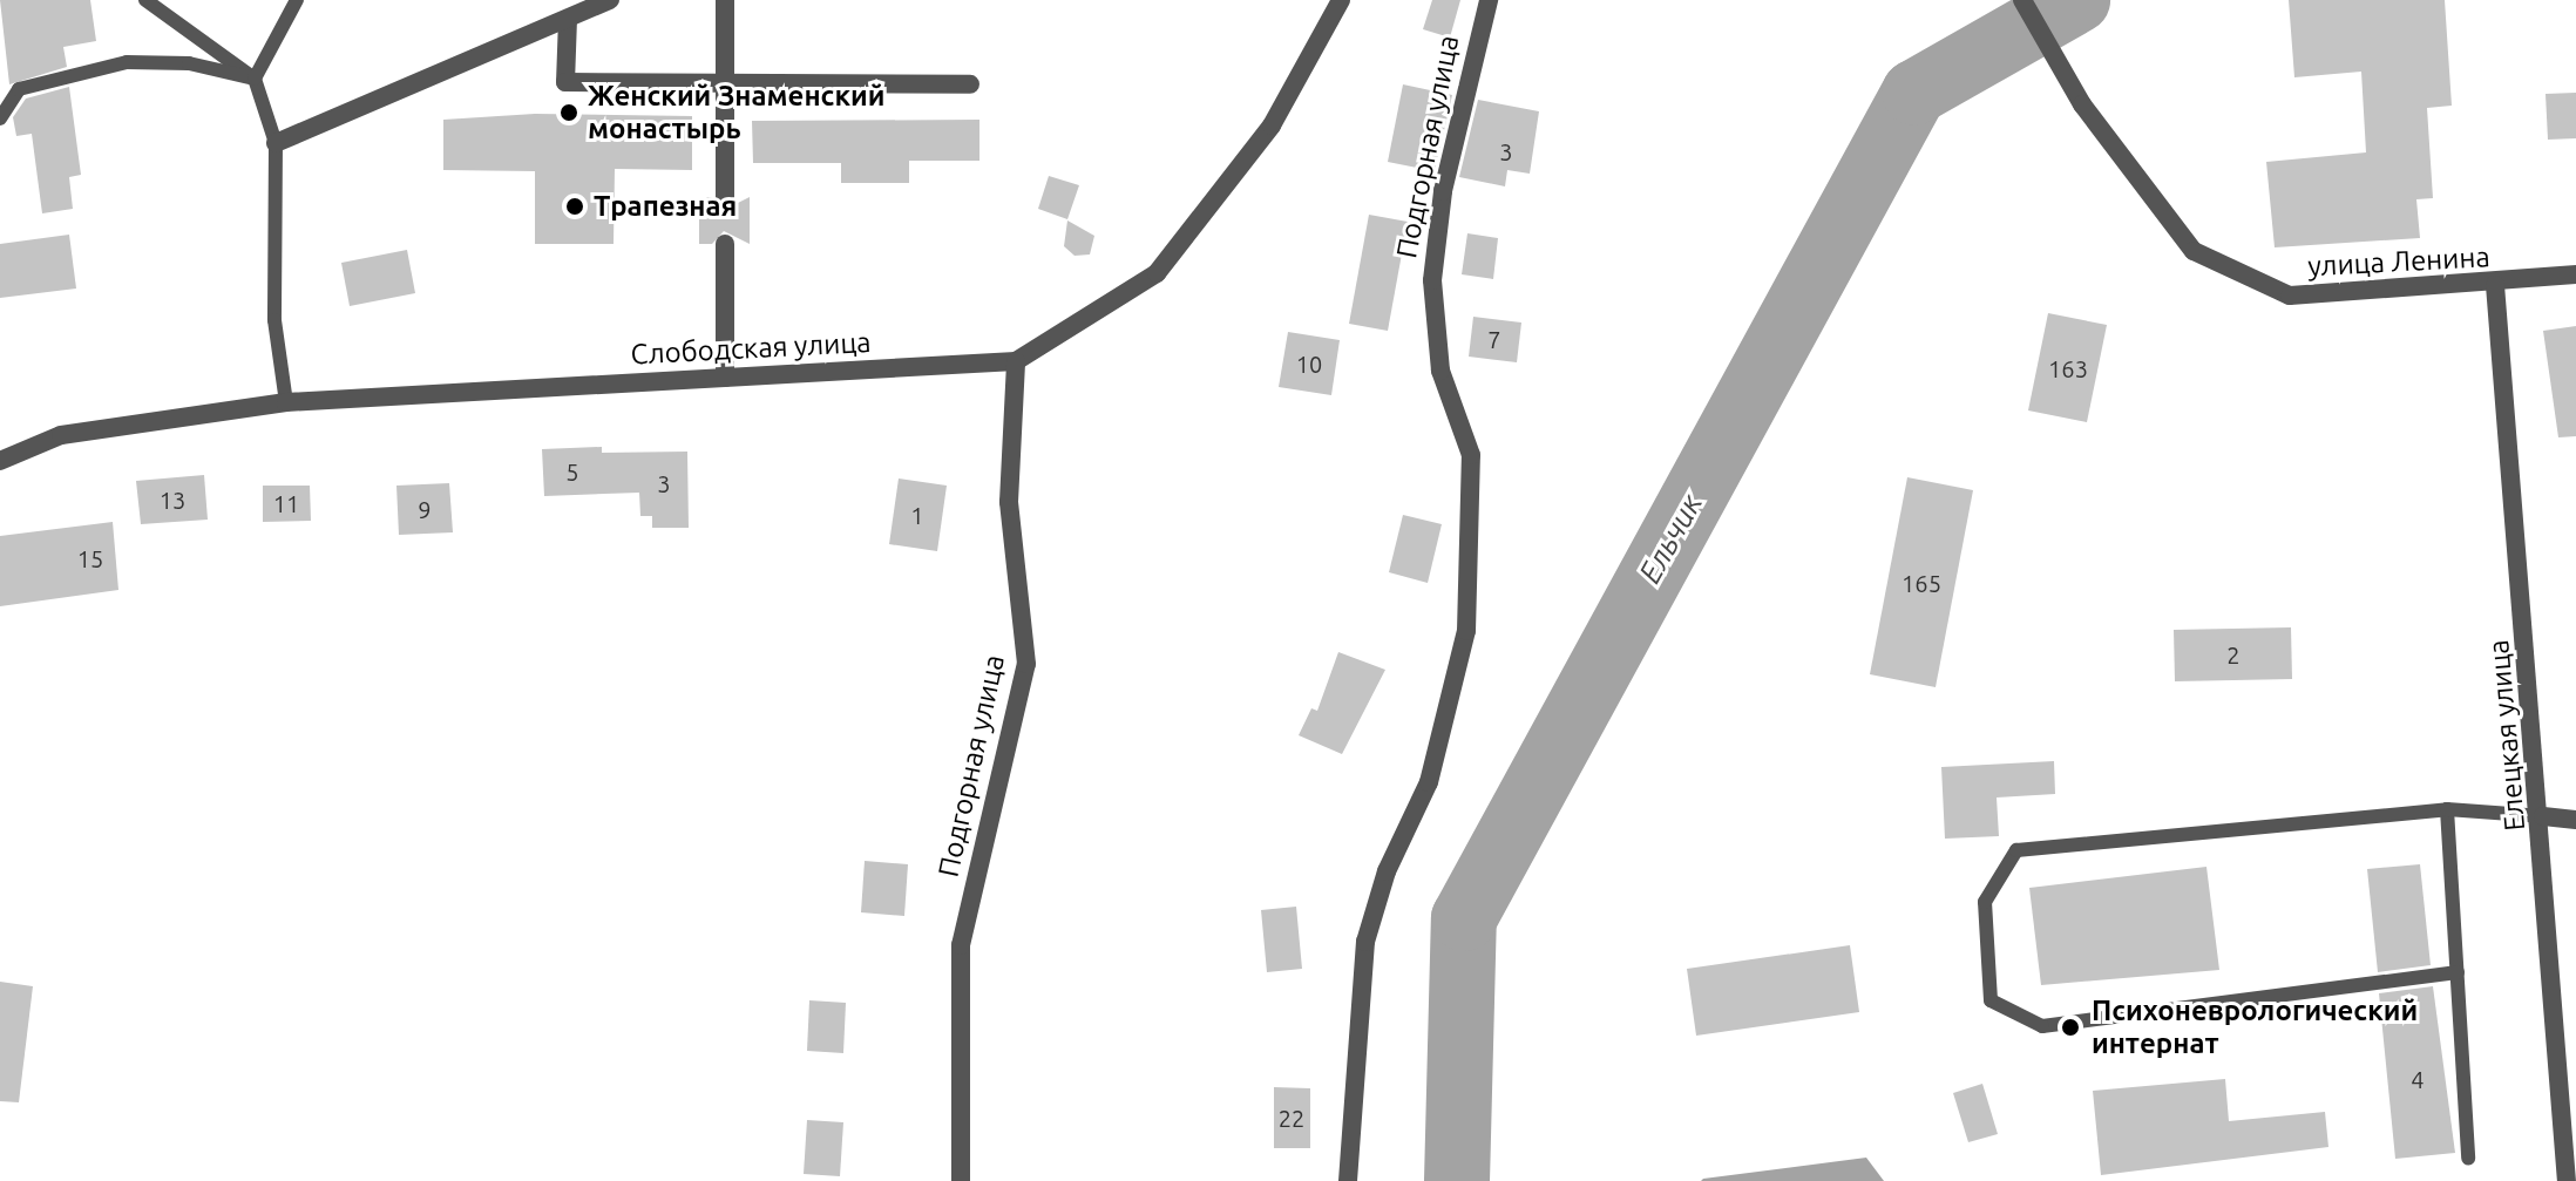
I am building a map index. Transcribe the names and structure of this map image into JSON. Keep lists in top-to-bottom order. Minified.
{"streets":{"street":["Подгорная улица","улица Ленина","Слободская улица","Елецкая улица"]},"crossings":[["Подгорная улица","Слободская улица"],["улица Ленина","Елецкая улица"]],"water":["Ельчик"],"places":["Женский Знаменский монастырь","Трапезная","Психоневрологический интернат"],"house_numbers":["3","7","10","163","5","3","13","11","9","1","15","165","2","4","22"]}
